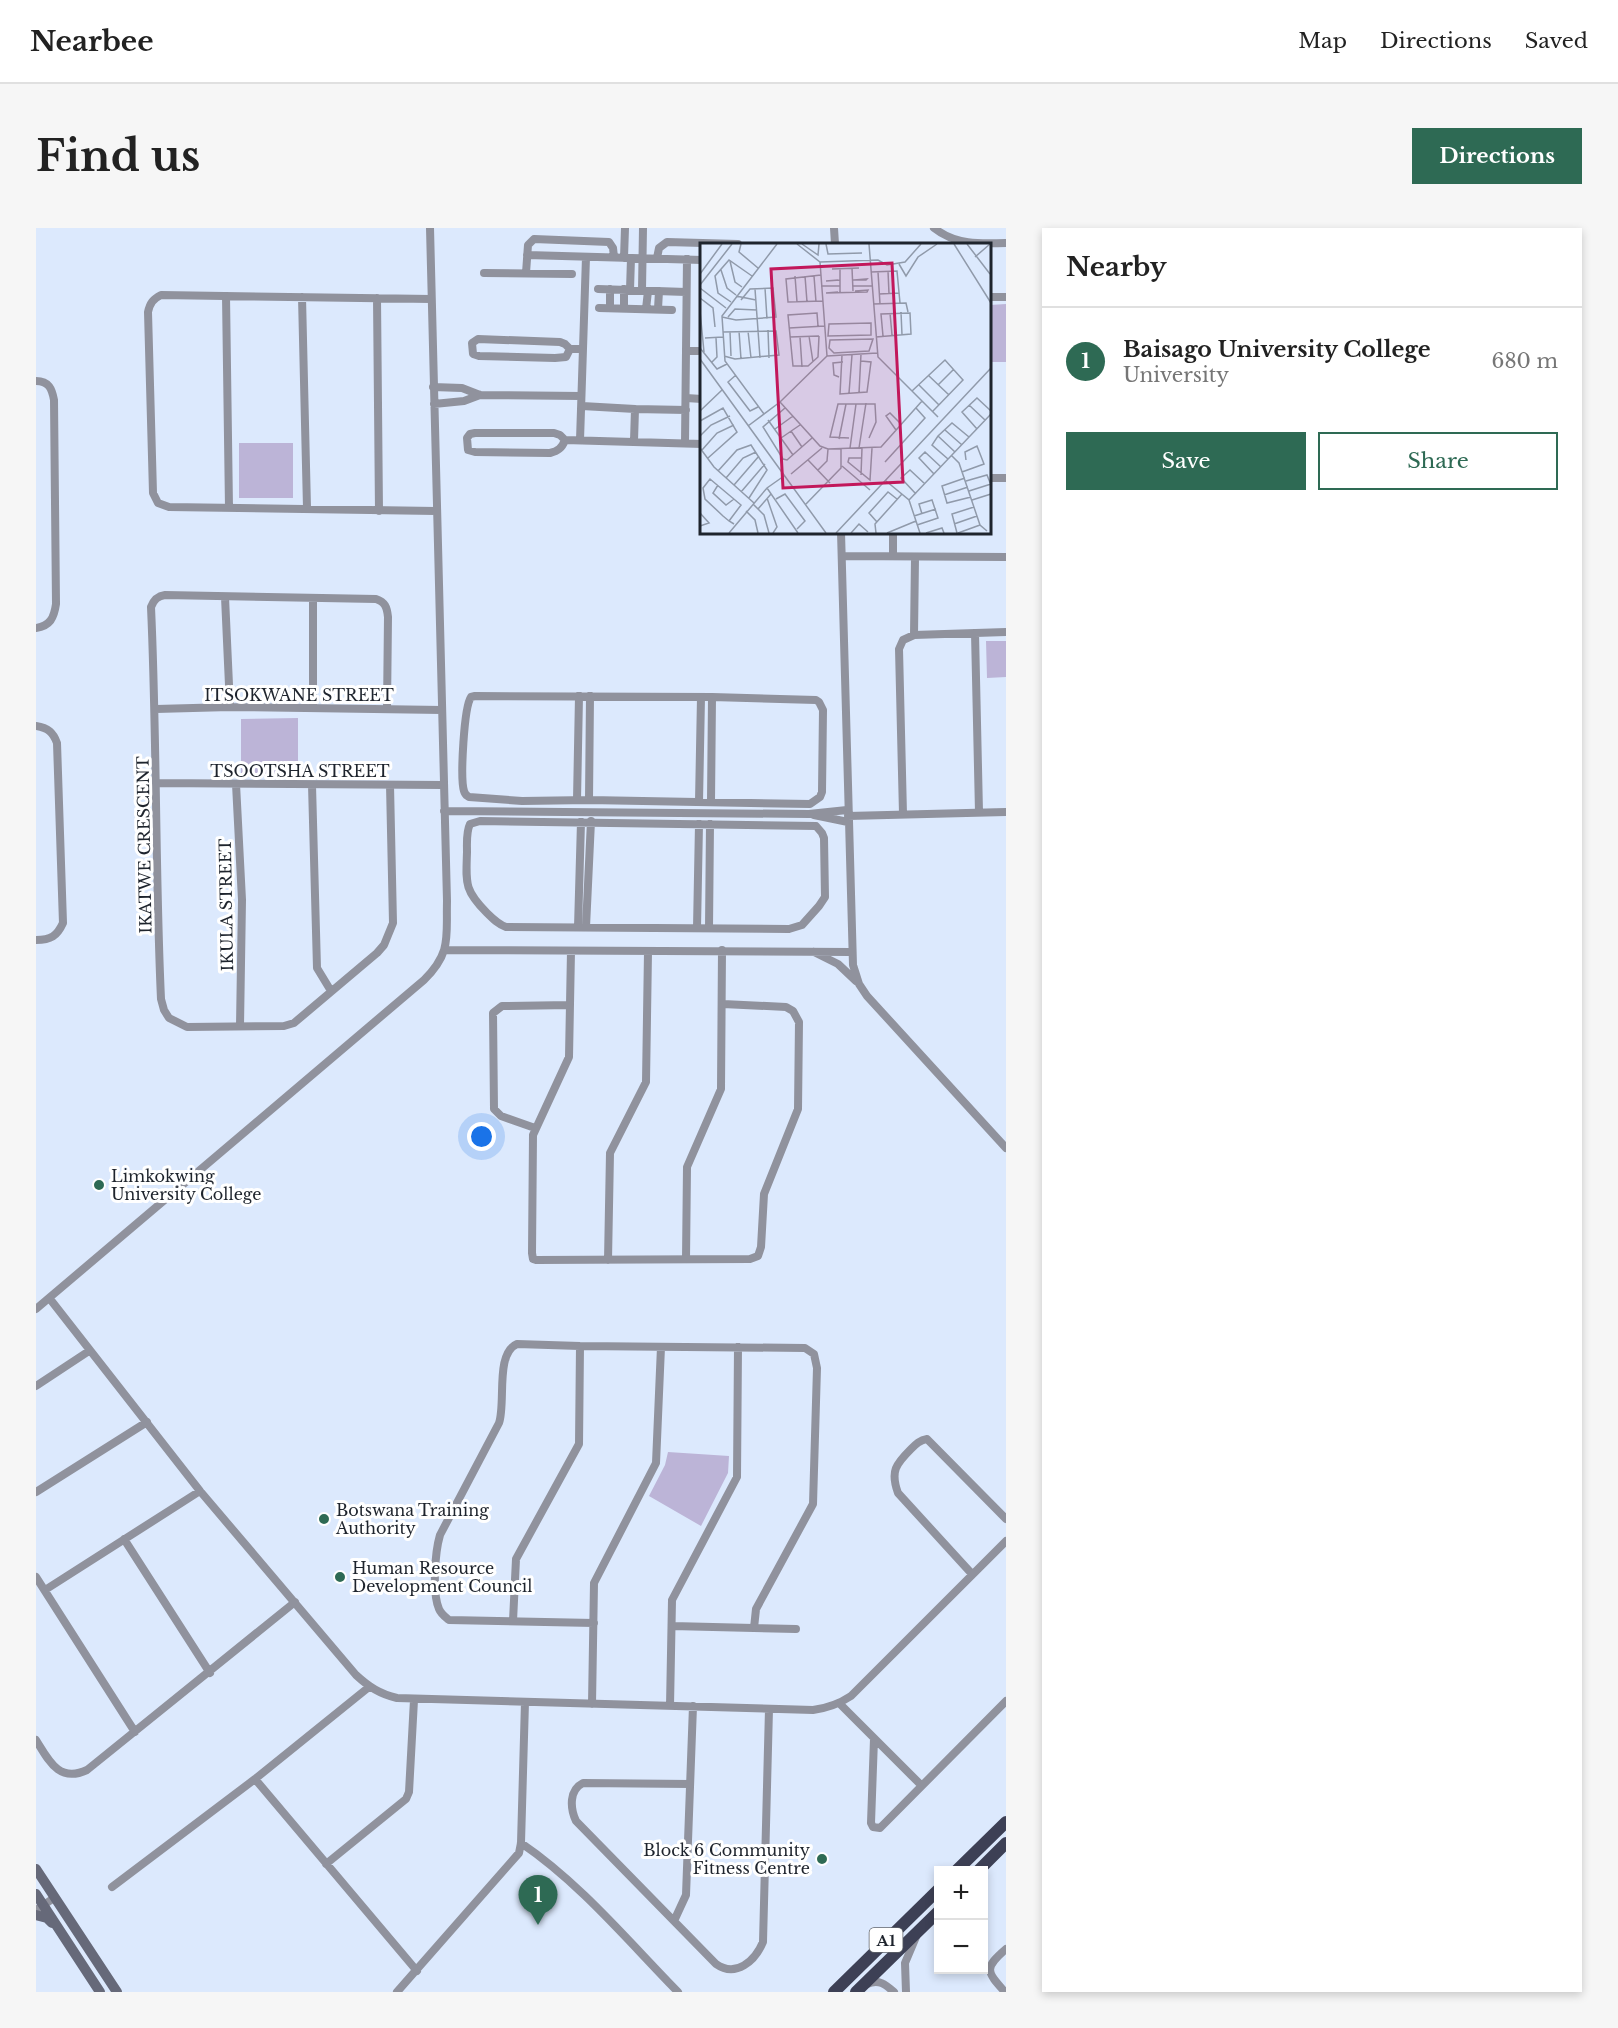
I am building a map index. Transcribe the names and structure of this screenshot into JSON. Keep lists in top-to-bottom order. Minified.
{"streets":{"highway":["A1"],"street":["ITSOKWANE STREET","TSOOTSHA STREET","IKATWE CRESCENT","IKULA STREET"]},"crossings":[["ITSOKWANE STREET","IKATWE CRESCENT"],["TSOOTSHA STREET","IKATWE CRESCENT"],["TSOOTSHA STREET","IKULA STREET"],["IKATWE CRESCENT","IKULA STREET"]],"places":["Limkokwing University College","Botswana Training Authority","Human Resource Development Council","Block 6 Community Fitness Centre"],"page":{"header":"Nearbee","nav":["Map","Directions","Saved"],"buttons":["Directions",["Save","Share"]],"title":"Find us","heading":"Nearby","list":[{"mark":"1","name":"Baisago University College","note":"University","value":"680 m"}],"map_buttons":["+","−"],"pins":"1"}}
